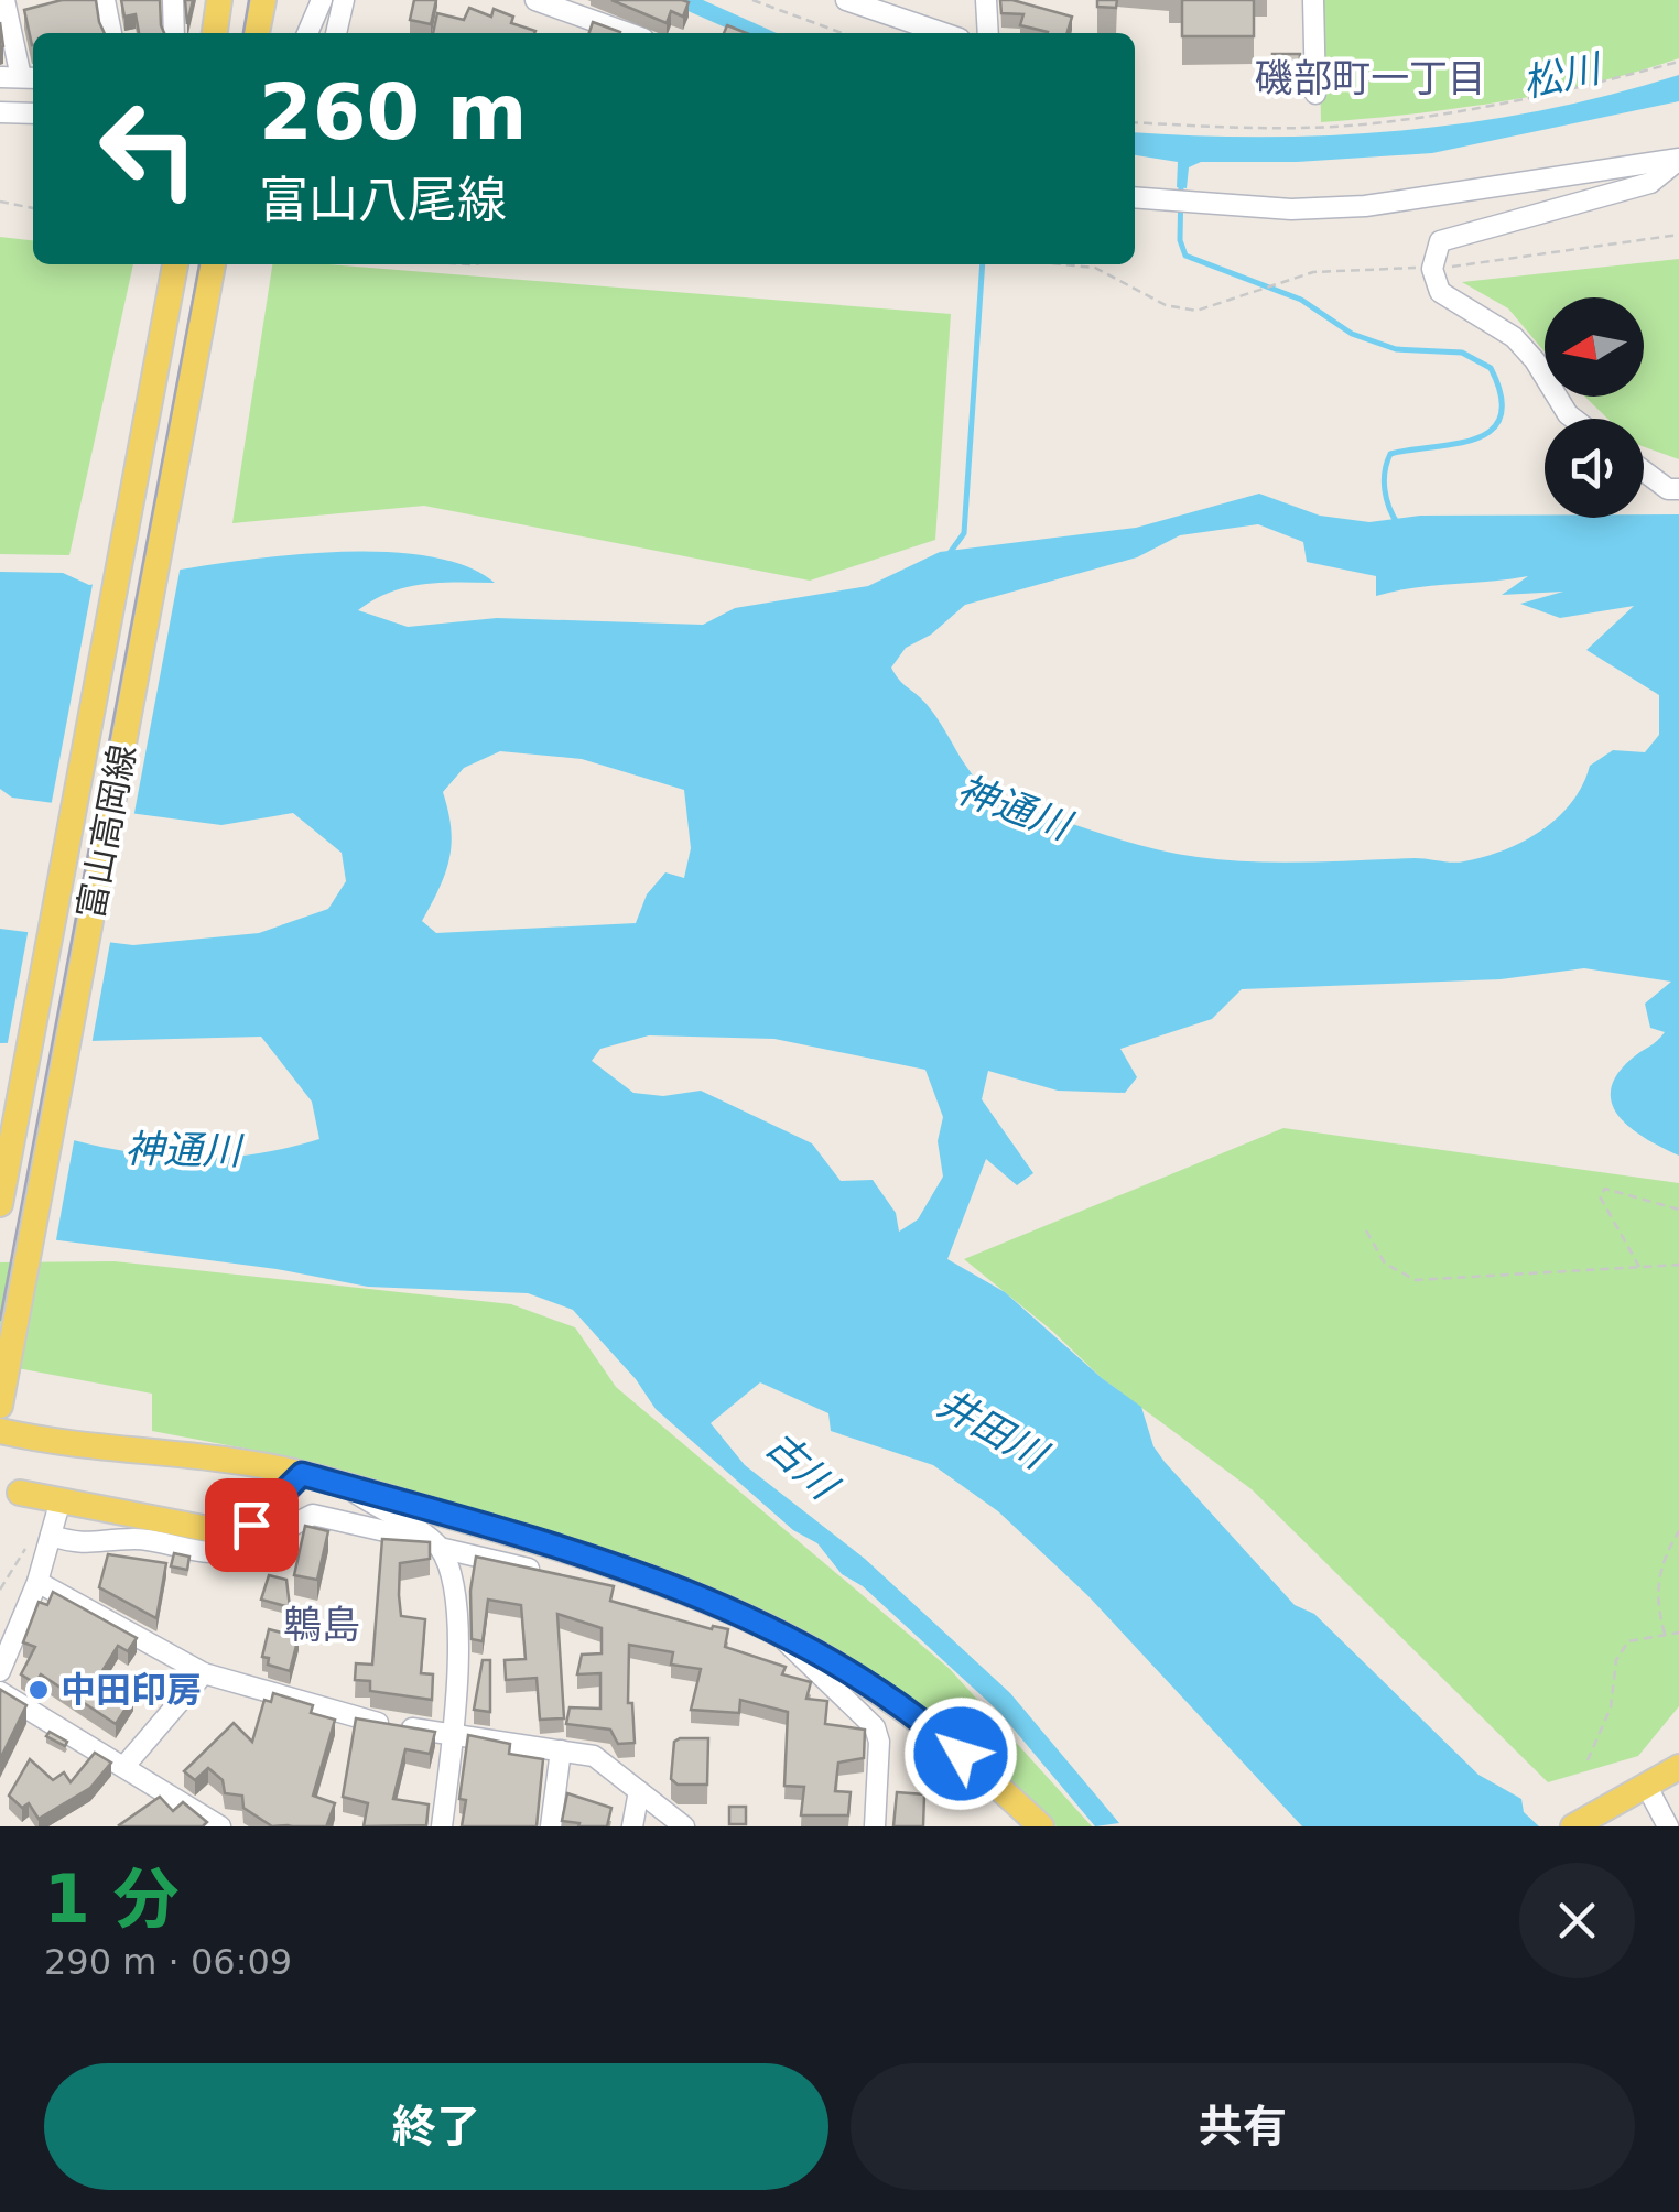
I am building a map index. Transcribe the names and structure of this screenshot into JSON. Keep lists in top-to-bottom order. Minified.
{"streets":{"main road":["富山高岡線"]},"districts":["磯部町一丁目","鵯島"],"water":["松川","神通川","井田川","古川"],"places":["中田印房"],"north":"left","page":{"turn":["260 m","富山八尾線"],"heading":["1 分","290 m · 06:09"],"buttons":["終了","共有"]}}
